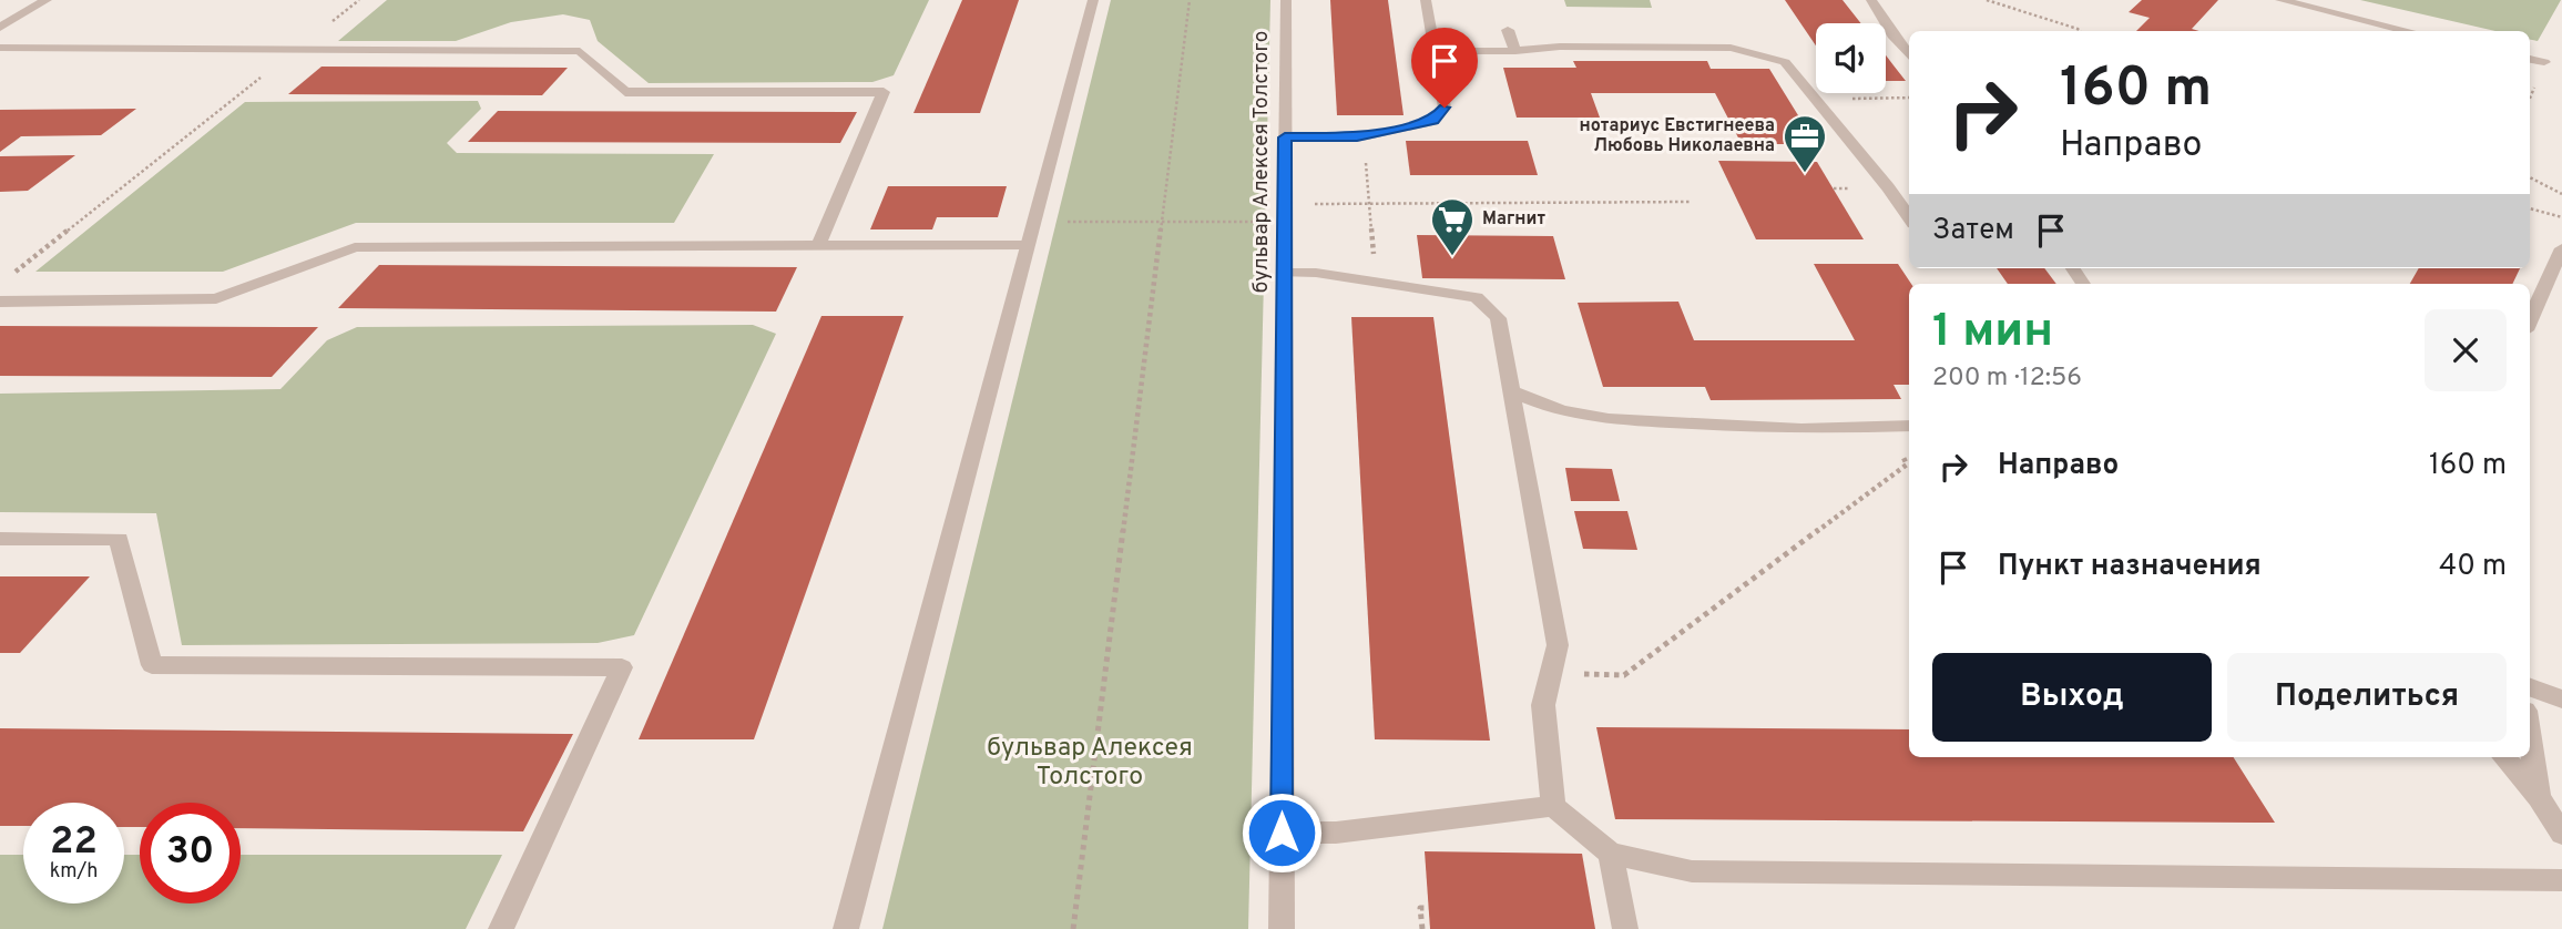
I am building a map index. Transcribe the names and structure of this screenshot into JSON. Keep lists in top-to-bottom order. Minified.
{"streets":{"street":["бульвар Алексея Толстого"]},"parks":["бульвар Алексея Толстого"],"places":{"office":["нотариус Евстигнеева Любовь Николаевна"],"supermarket":["Магнит"]},"page":{"turn":["160 m","Направо"],"then":"Затем","heading":["1 мин","200 m · 12:56"],"list":[{"name":"Направо","value":"160 m"},{"name":"Пункт назначения","value":"40 m"}],"buttons":["Выход","Поделиться"],"speed":"22 km/h","limit":"30"}}
